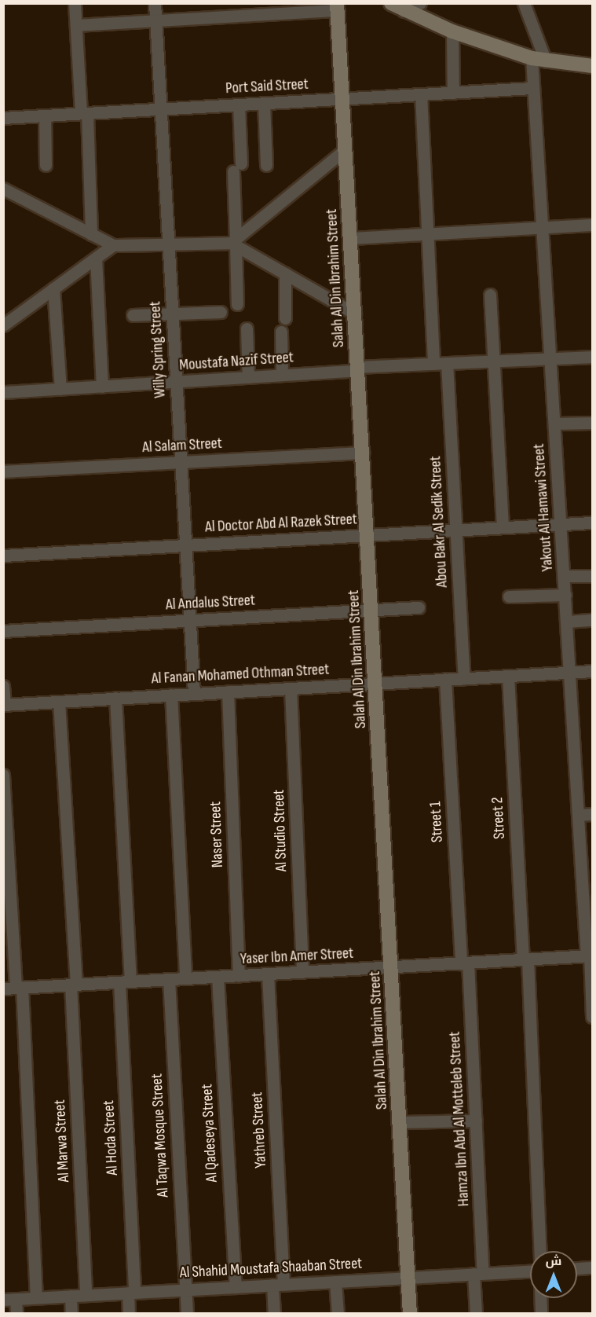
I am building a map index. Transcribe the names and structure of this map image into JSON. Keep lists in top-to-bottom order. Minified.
{"streets":{"street":["Port Said Street","Salah Al Din Ibrahim Street","Willy Spring Street","Moustafa Nazif Street","Al Salam Street","Yakout Al Hamawi Street","Abou Bakr Al Sedik Street","Al Doctor Abd Al Razek Street","Al Andalus Street","Al Fanan Mohamed Othman Street","Street 2","Street 1","Al Studio Street","Naser Street","Yaser Ibn Amer Street","Hamza Ibn Abd Al Motteleb Street","Yathreb Street","Al Qadeseya Street","Al Taqwa Mosque Street","Al Hoda Street","Al Marwa Street","Al Shahid Moustafa Shaaban Street"]},"crossings":[["Port Said Street","Salah Al Din Ibrahim Street"],["Port Said Street","Willy Spring Street"],["Port Said Street","Yakout Al Hamawi Street"],["Salah Al Din Ibrahim Street","Moustafa Nazif Street"],["Salah Al Din Ibrahim Street","Al Salam Street"],["Salah Al Din Ibrahim Street","Al Doctor Abd Al Razek Street"],["Salah Al Din Ibrahim Street","Al Andalus Street"],["Salah Al Din Ibrahim Street","Al Fanan Mohamed Othman Street"],["Salah Al Din Ibrahim Street","Yaser Ibn Amer Street"],["Salah Al Din Ibrahim Street","Al Shahid Moustafa Shaaban Street"],["Willy Spring Street","Moustafa Nazif Street"],["Willy Spring Street","Al Salam Street"],["Willy Spring Street","Al Doctor Abd Al Razek Street"],["Willy Spring Street","Al Andalus Street"],["Willy Spring Street","Al Fanan Mohamed Othman Street"],["Moustafa Nazif Street","Yakout Al Hamawi Street"],["Moustafa Nazif Street","Abou Bakr Al Sedik Street"],["Yakout Al Hamawi Street","Al Doctor Abd Al Razek Street"],["Yakout Al Hamawi Street","Al Fanan Mohamed Othman Street"],["Yakout Al Hamawi Street","Yaser Ibn Amer Street"],["Abou Bakr Al Sedik Street","Al Doctor Abd Al Razek Street"],["Abou Bakr Al Sedik Street","Al Fanan Mohamed Othman Street"],["Al Fanan Mohamed Othman Street","Street 2"],["Al Fanan Mohamed Othman Street","Street 1"],["Al Fanan Mohamed Othman Street","Al Studio Street"],["Al Fanan Mohamed Othman Street","Naser Street"],["Al Fanan Mohamed Othman Street","Al Hoda Street"],["Al Fanan Mohamed Othman Street","Al Marwa Street"],["Street 2","Yaser Ibn Amer Street"],["Street 1","Yaser Ibn Amer Street"],["Street 1","Hamza Ibn Abd Al Motteleb Street"],["Al Studio Street","Yaser Ibn Amer Street"],["Naser Street","Yaser Ibn Amer Street"],["Yaser Ibn Amer Street","Hamza Ibn Abd Al Motteleb Street"],["Yaser Ibn Amer Street","Yathreb Street"],["Yaser Ibn Amer Street","Al Qadeseya Street"],["Yaser Ibn Amer Street","Al Taqwa Mosque Street"],["Yaser Ibn Amer Street","Al Hoda Street"],["Yaser Ibn Amer Street","Al Marwa Street"],["Hamza Ibn Abd Al Motteleb Street","Al Shahid Moustafa Shaaban Street"],["Yathreb Street","Al Shahid Moustafa Shaaban Street"],["Al Qadeseya Street","Al Shahid Moustafa Shaaban Street"],["Al Taqwa Mosque Street","Al Shahid Moustafa Shaaban Street"],["Al Hoda Street","Al Shahid Moustafa Shaaban Street"],["Al Marwa Street","Al Shahid Moustafa Shaaban Street"]],"north":"top"}
